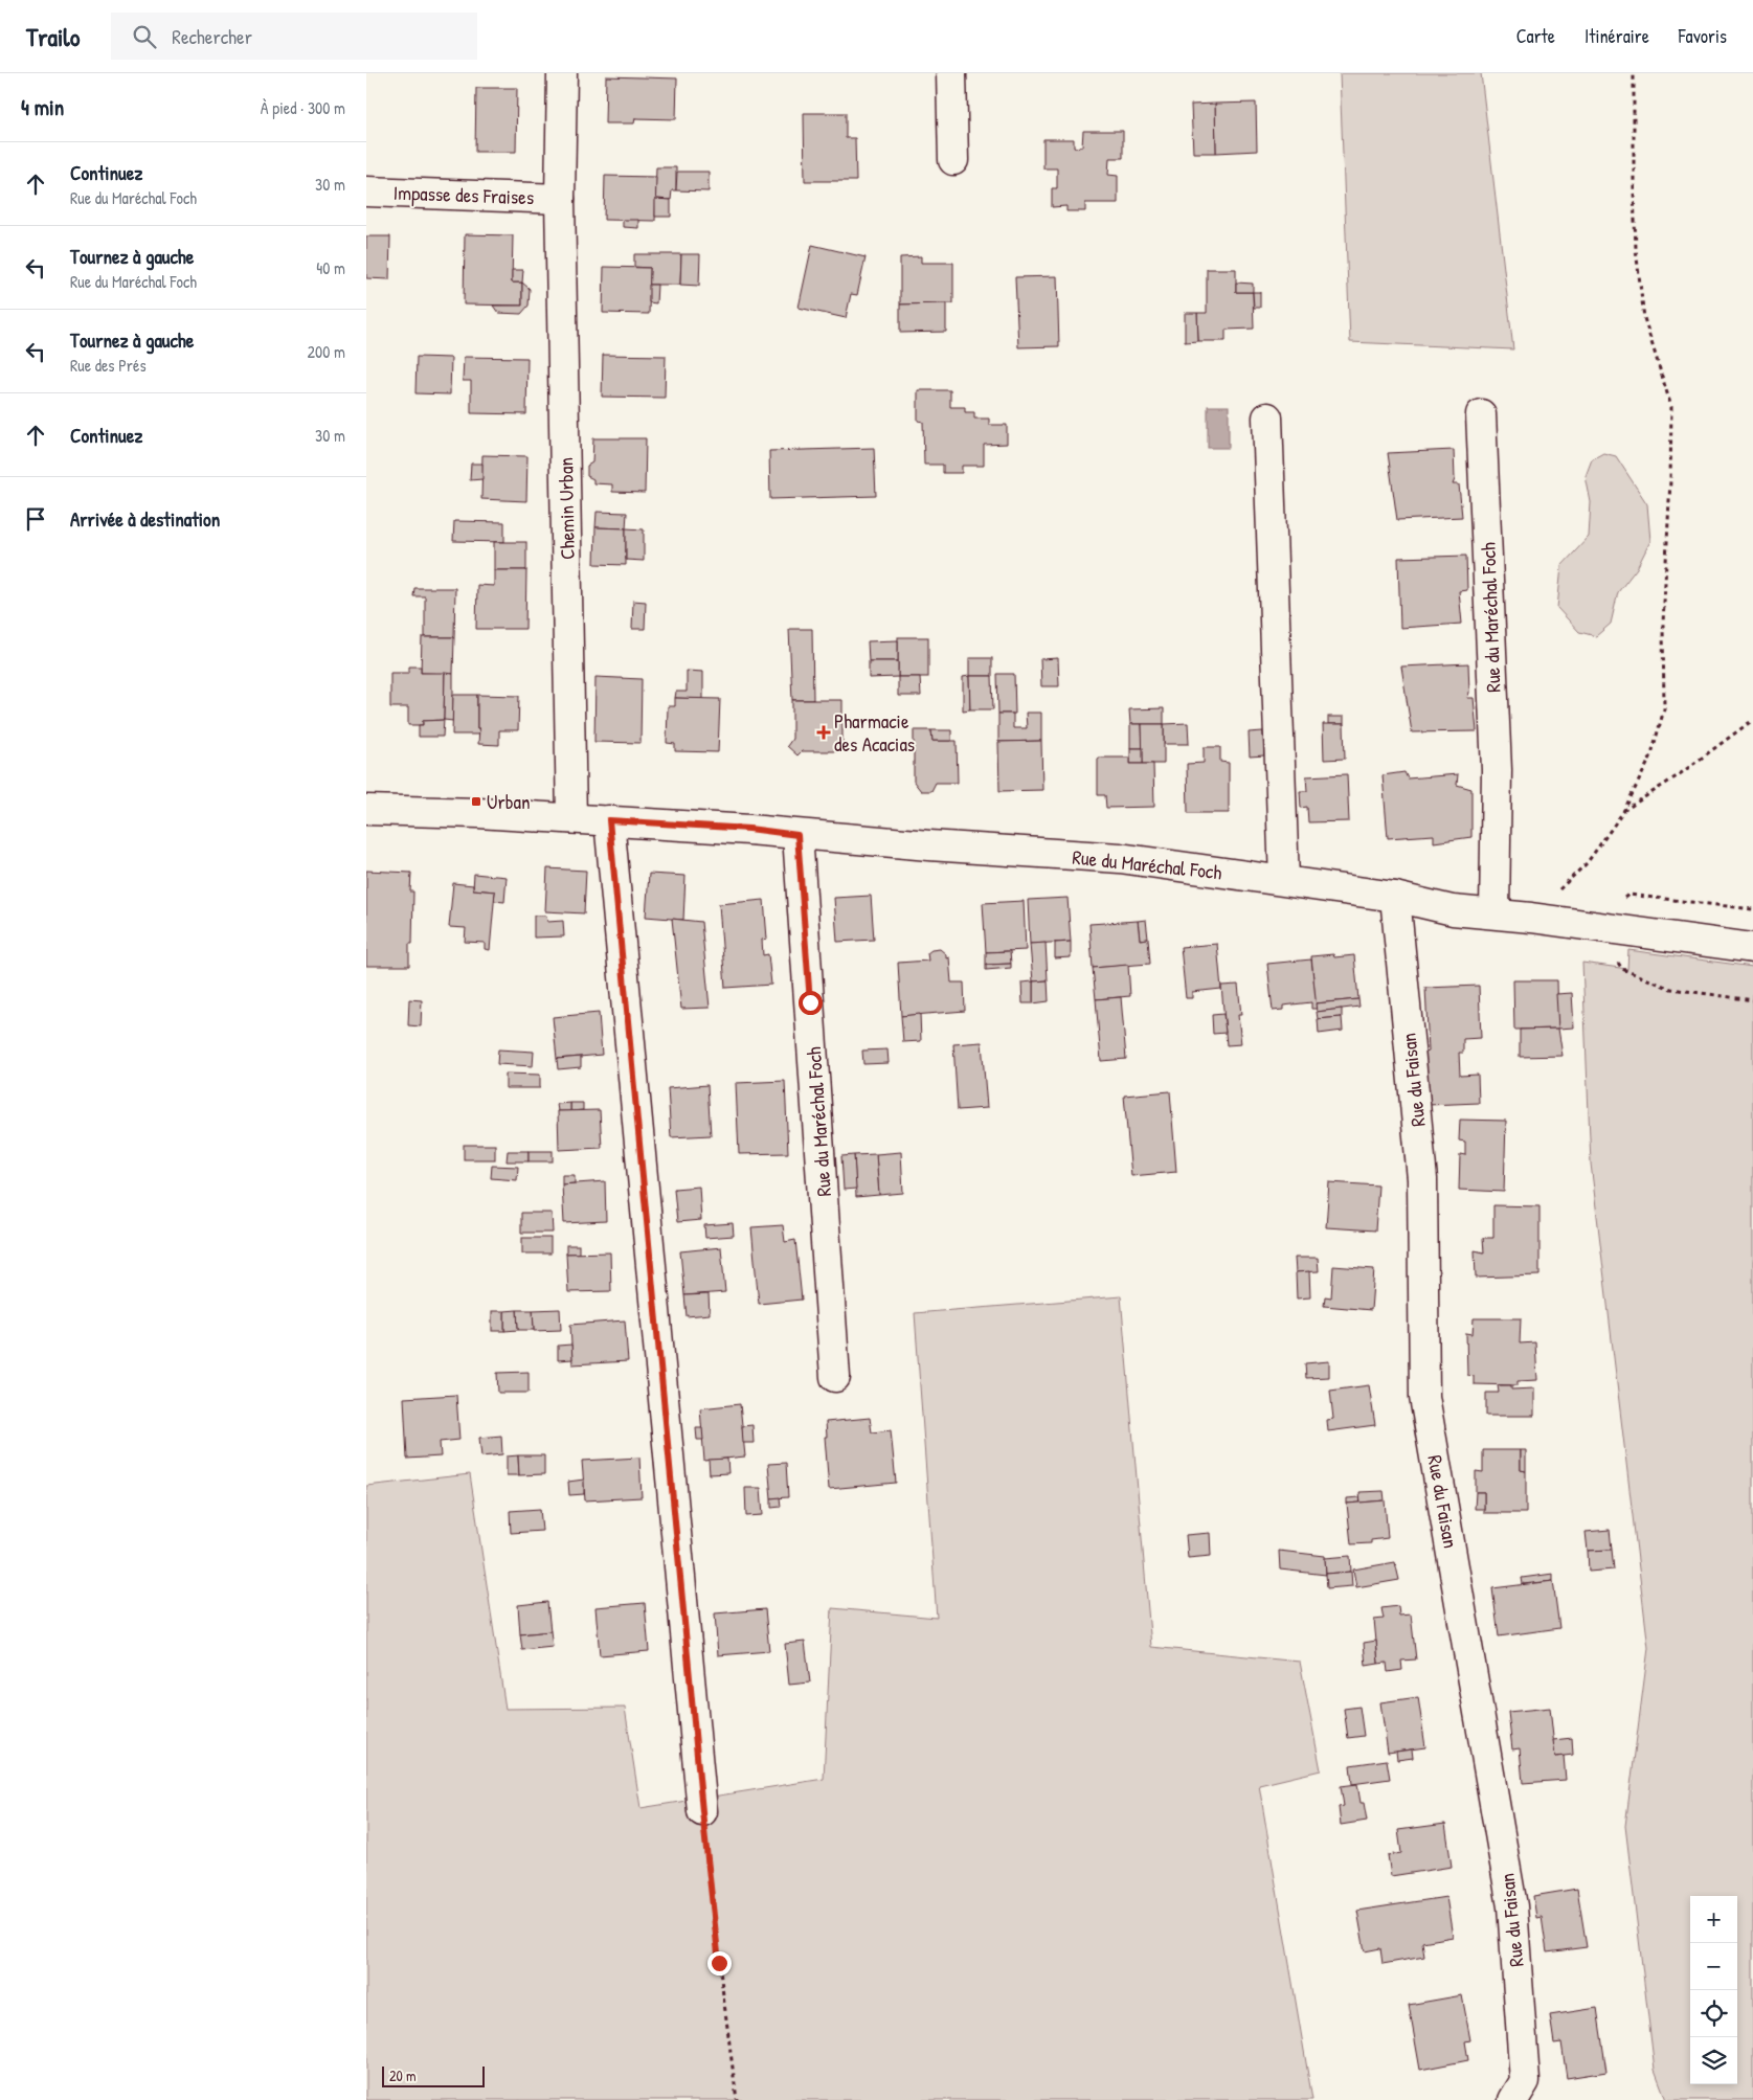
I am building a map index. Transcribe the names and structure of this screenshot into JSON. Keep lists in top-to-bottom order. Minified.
{"streets":{"street":["Impasse des Fraises","Chemin Urban","Rue du Maréchal Foch","Rue du Faisan"]},"crossings":[["Impasse des Fraises","Chemin Urban"],["Chemin Urban","Rue du Maréchal Foch"],["Rue du Maréchal Foch","Rue du Faisan"]],"places":{"health":["Pharmacie des Acacias"],"transit":["Urban"]},"scale_bar":"20 m","page":{"header":"Trailo","search":"Rechercher","nav":["Carte","Itinéraire","Favoris"],"heading":["4 min","À pied · 300 m"],"list":[["Continuez","Rue du Maréchal Foch","30 m"],["Tournez à gauche","Rue du Maréchal Foch","40 m"],["Tournez à gauche","Rue des Prés","200 m"],["Continuez","30 m"],"Arrivée à destination"],"map_buttons":["+","−"],"scale":"20 m"}}
